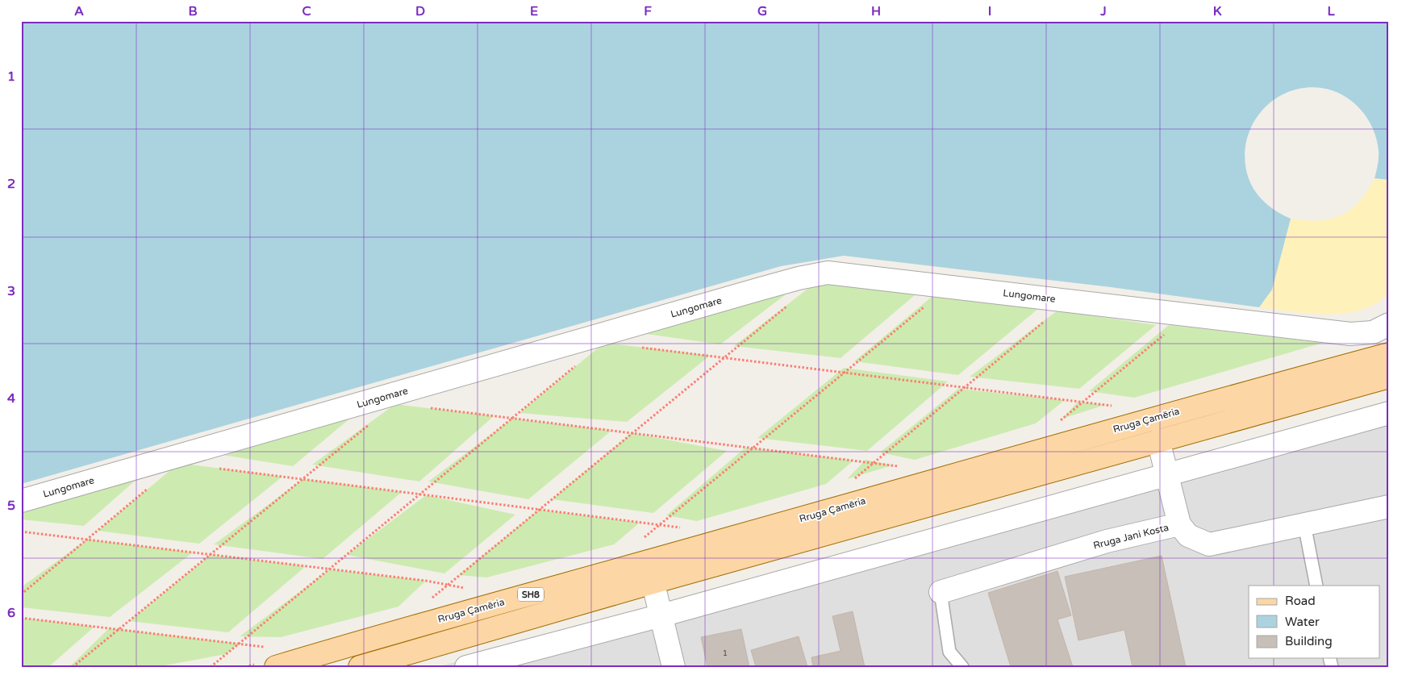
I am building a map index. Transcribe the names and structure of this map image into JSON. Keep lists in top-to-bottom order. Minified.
{"streets":{"main road":["Rruga Çamëria","SH8"],"street":["Lungomare","Rruga Jani Kosta"]},"house_numbers":["1"],"legend":["Road","Water","Building"],"grid":{"columns":["A","B","C","D","E","F","G","H","I","J","K","L"],"rows":["1","2","3","4","5","6"]}}
